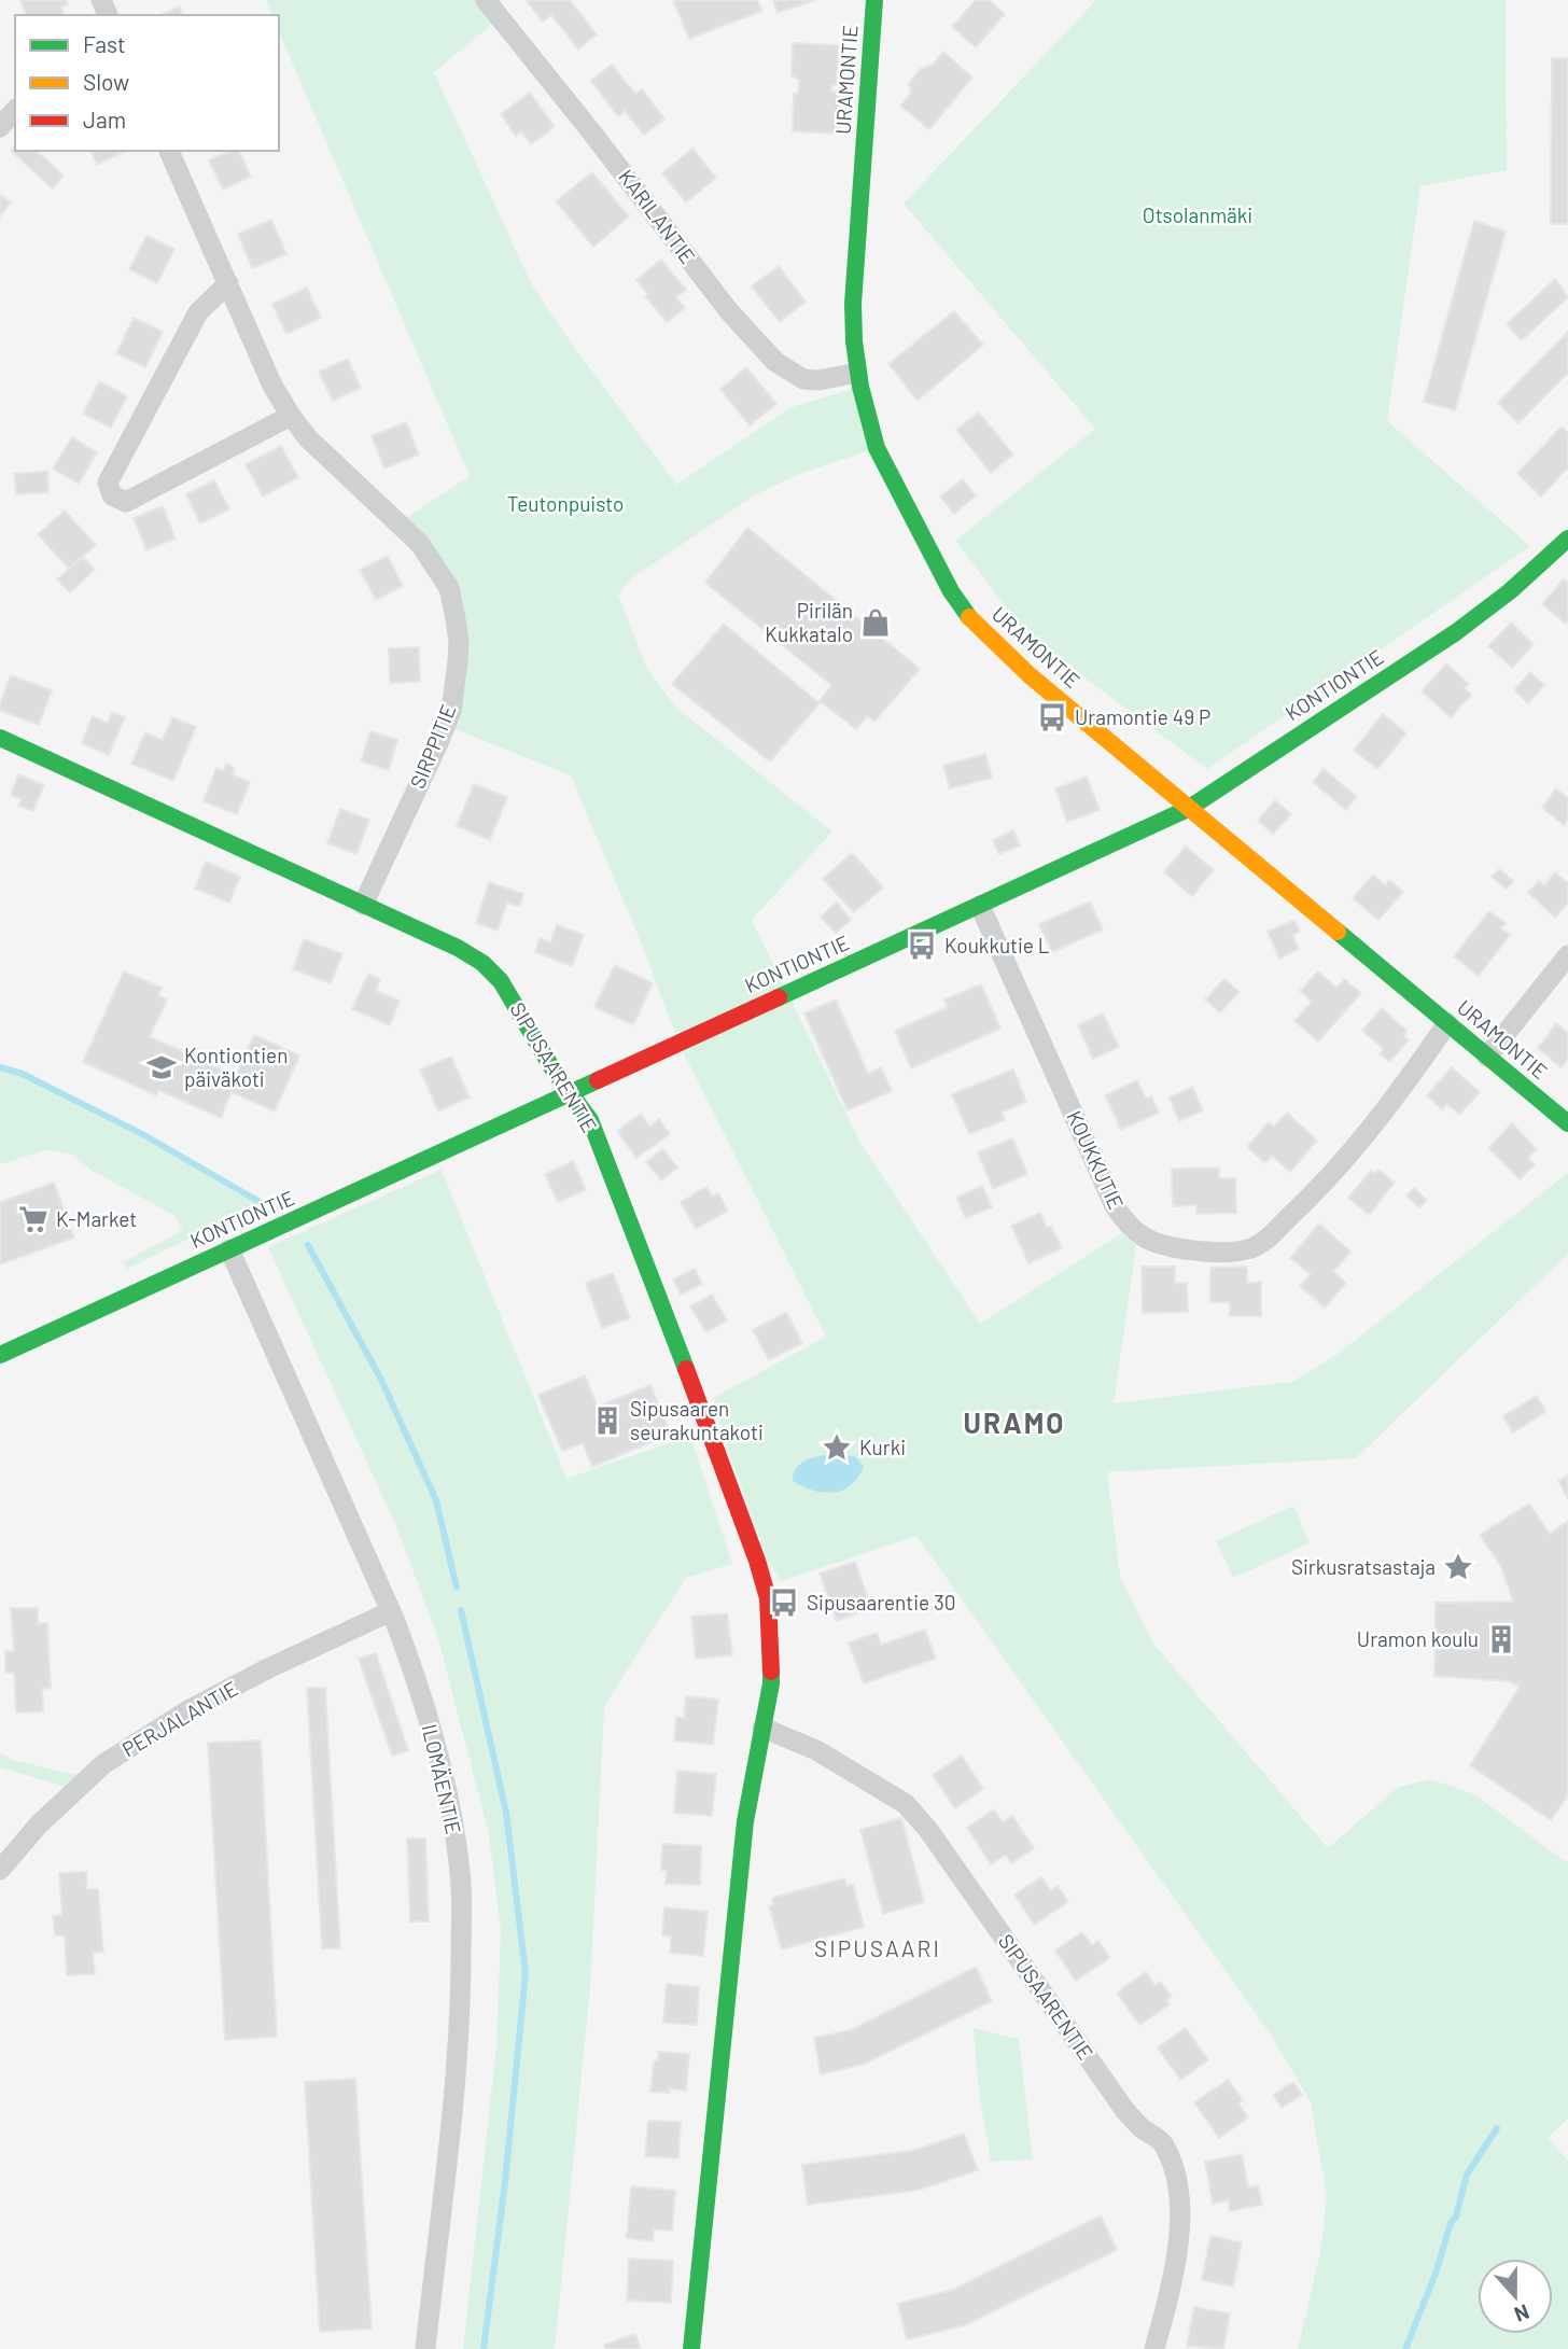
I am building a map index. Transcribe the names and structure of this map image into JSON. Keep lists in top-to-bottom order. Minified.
{"streets":{"street":["URAMONTIE","KARILANTIE","KONTIONTIE","SIRPPITIE","SIPUSAARENTIE","KOUKKUTIE","PERJALANTIE","ILOMÄENTIE"]},"crossings":[["URAMONTIE","KARILANTIE"],["URAMONTIE","KONTIONTIE"],["URAMONTIE","KOUKKUTIE"],["KONTIONTIE","SIPUSAARENTIE"],["KONTIONTIE","KOUKKUTIE"],["KONTIONTIE","ILOMÄENTIE"],["SIRPPITIE","SIPUSAARENTIE"],["PERJALANTIE","ILOMÄENTIE"]],"districts":["URAMO","SIPUSAARI"],"parks":["Otsolanmäki","Teutonpuisto"],"places":{"shop":["Pirilän Kukkatalo"],"bus stop":["Uramontie 49 P","Koukkutie L","Sipusaarentie 30"],"school or university":["Kontiontien päiväkoti"],"supermarket":["K-Market"],"building":["Sipusaaren seurakuntakoti","Uramon koulu"],"place":["Kurki","Sirkusratsastaja"]},"legend":["Fast","Slow","Jam"],"north":"bottom"}
